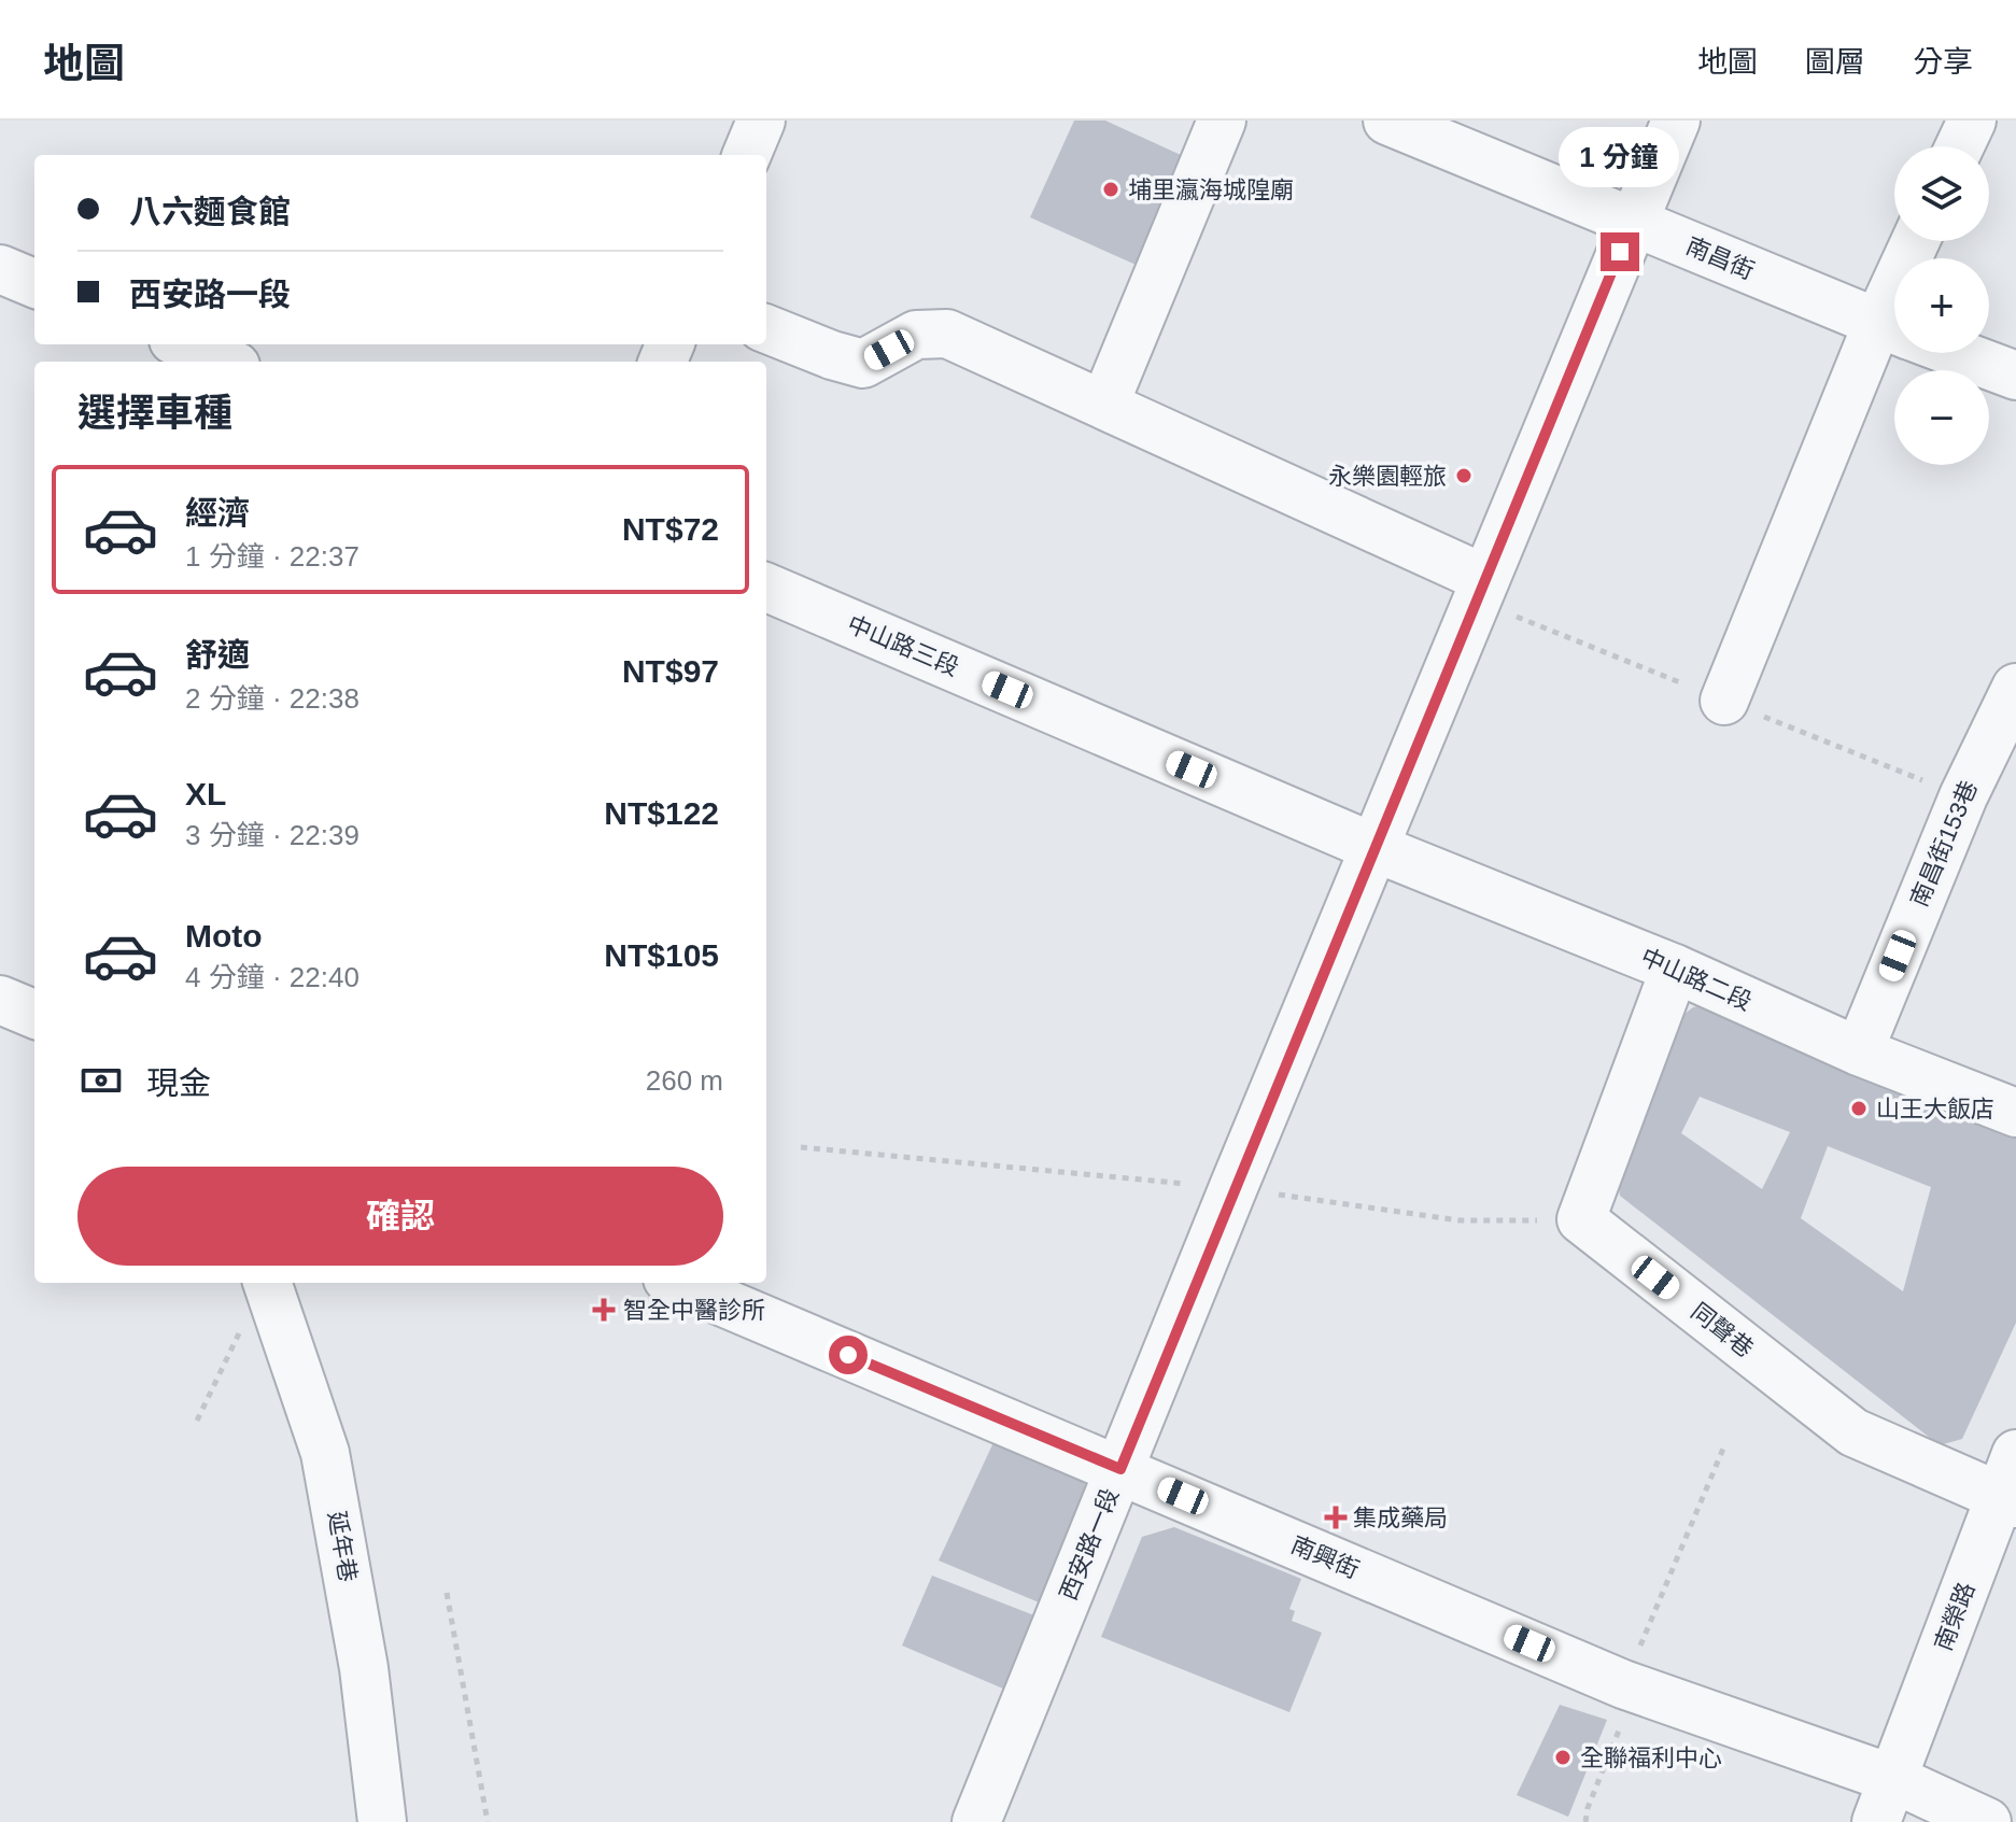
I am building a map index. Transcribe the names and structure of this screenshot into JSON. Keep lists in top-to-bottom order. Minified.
{"streets":{"street":["南昌街","中山路三段","南昌街153巷","中山路二段","同聲巷","西安路一段","延年巷","南興街","南榮路"]},"crossings":[["南昌街","西安路一段"],["中山路三段","中山路二段"],["中山路三段","西安路一段"],["南昌街153巷","中山路二段"],["中山路二段","西安路一段"],["同聲巷","南榮路"],["西安路一段","南興街"],["南興街","南榮路"]],"places":{"other":["埔里瀛海城隍廟","永樂園輕旅","山王大飯店","全聯福利中心"],"health":["智全中醫診所","集成藥局"]},"page":{"header":"地圖","nav":["地圖","圖層","分享"],"bubble":"1 分鐘","map_buttons":["+","−"],"banner":["八六麵食館","西安路一段"],"heading":"選擇車種","list":[{"name":"經濟","note":"1 分鐘 · 22:37","value":"NT$72"},{"name":"舒適","note":"2 分鐘 · 22:38","value":"NT$97"},{"name":"XL","note":"3 分鐘 · 22:39","value":"NT$122"},{"name":"Moto","note":"4 分鐘 · 22:40","value":"NT$105"}],"pay":["現金","260 m"],"buttons":"確認"}}
